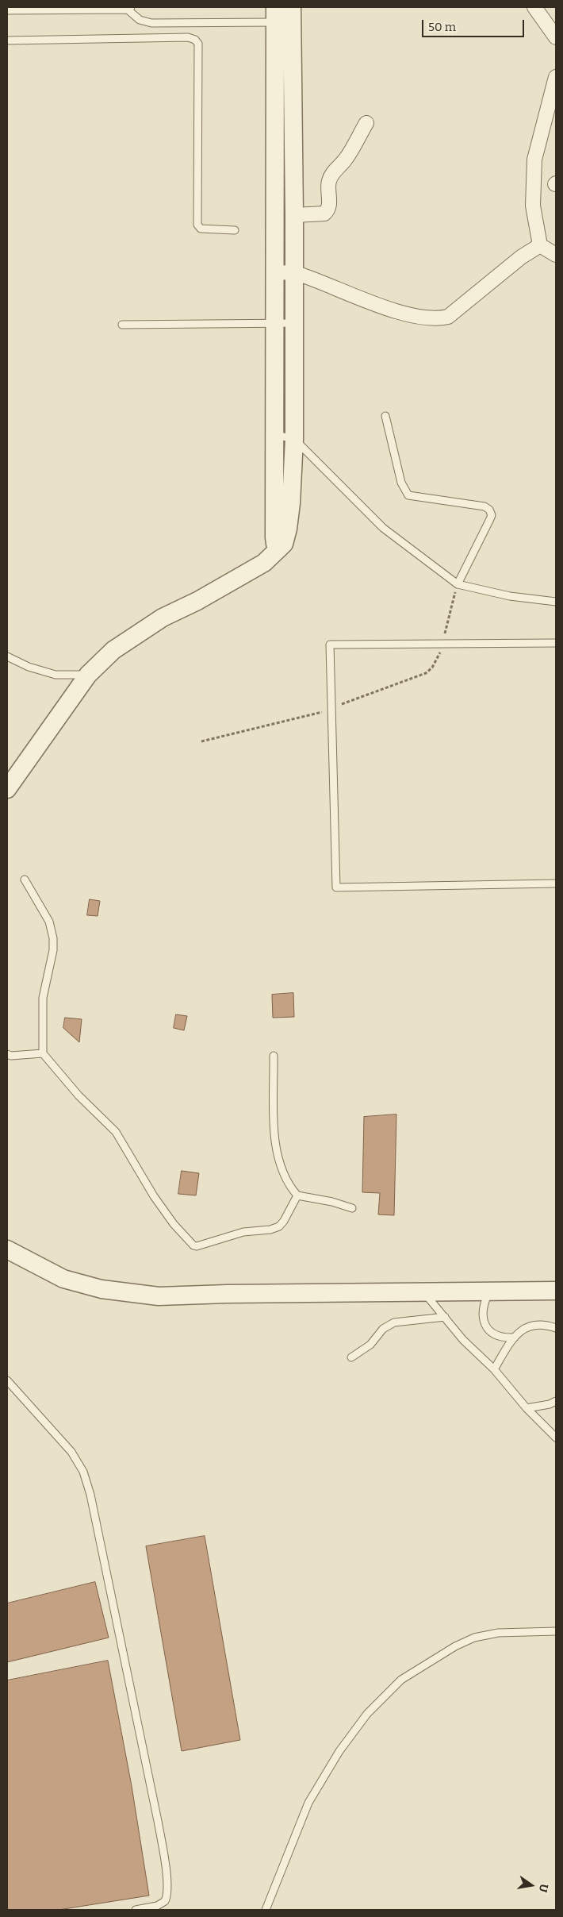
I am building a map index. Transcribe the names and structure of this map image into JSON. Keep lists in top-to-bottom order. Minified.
{"scale_bar":"50 m","north":"right"}
